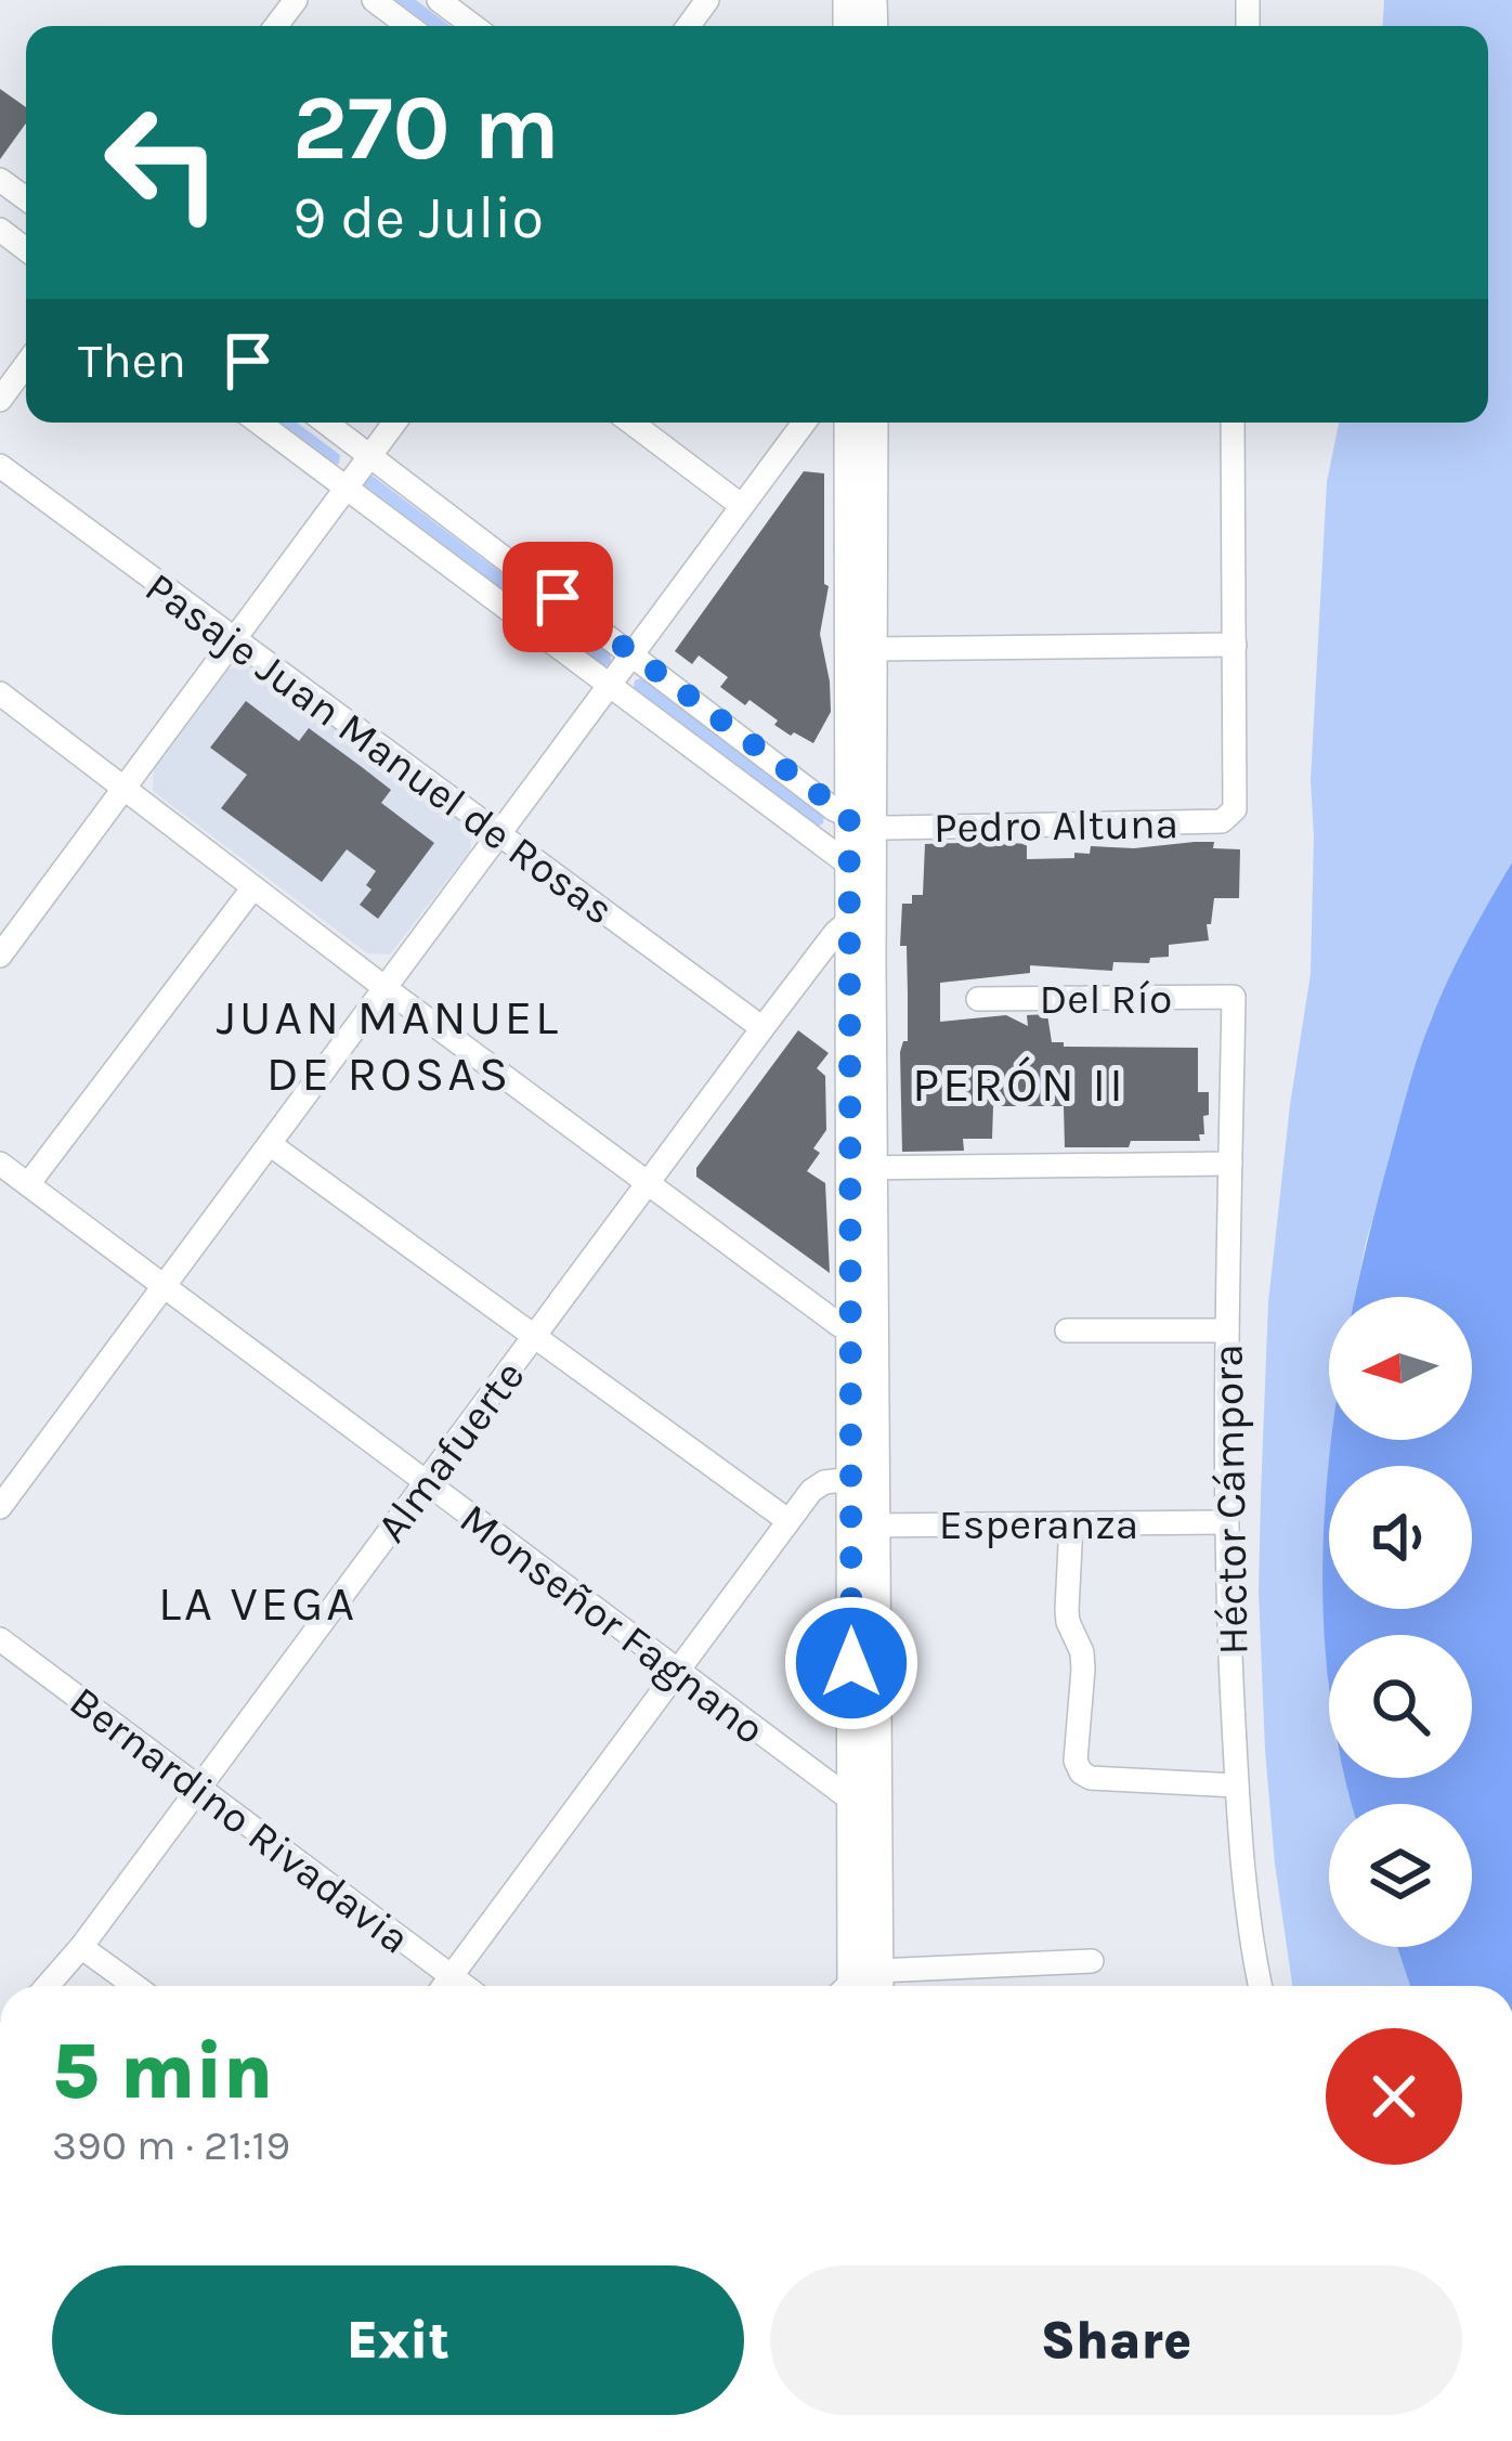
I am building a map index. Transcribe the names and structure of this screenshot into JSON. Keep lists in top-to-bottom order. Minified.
{"streets":{"street":["Pasaje Juan Manuel de Rosas","Pedro Altuna","Del Río","Almafuerte","Héctor Cámpora","Esperanza","Monseñor Fagnano","Bernardino Rivadavia"]},"crossings":[["Pasaje Juan Manuel de Rosas","Almafuerte"],["Del Río","Héctor Cámpora"],["Almafuerte","Monseñor Fagnano"],["Almafuerte","Bernardino Rivadavia"],["Héctor Cámpora","Esperanza"]],"districts":["JUAN MANUEL DE ROSAS","PERÓN II","LA VEGA"],"north":"left","page":{"turn":["270 m","9 de Julio"],"then":"Then","heading":["5 min","390 m · 21:19"],"buttons":["Exit","Share"]}}
